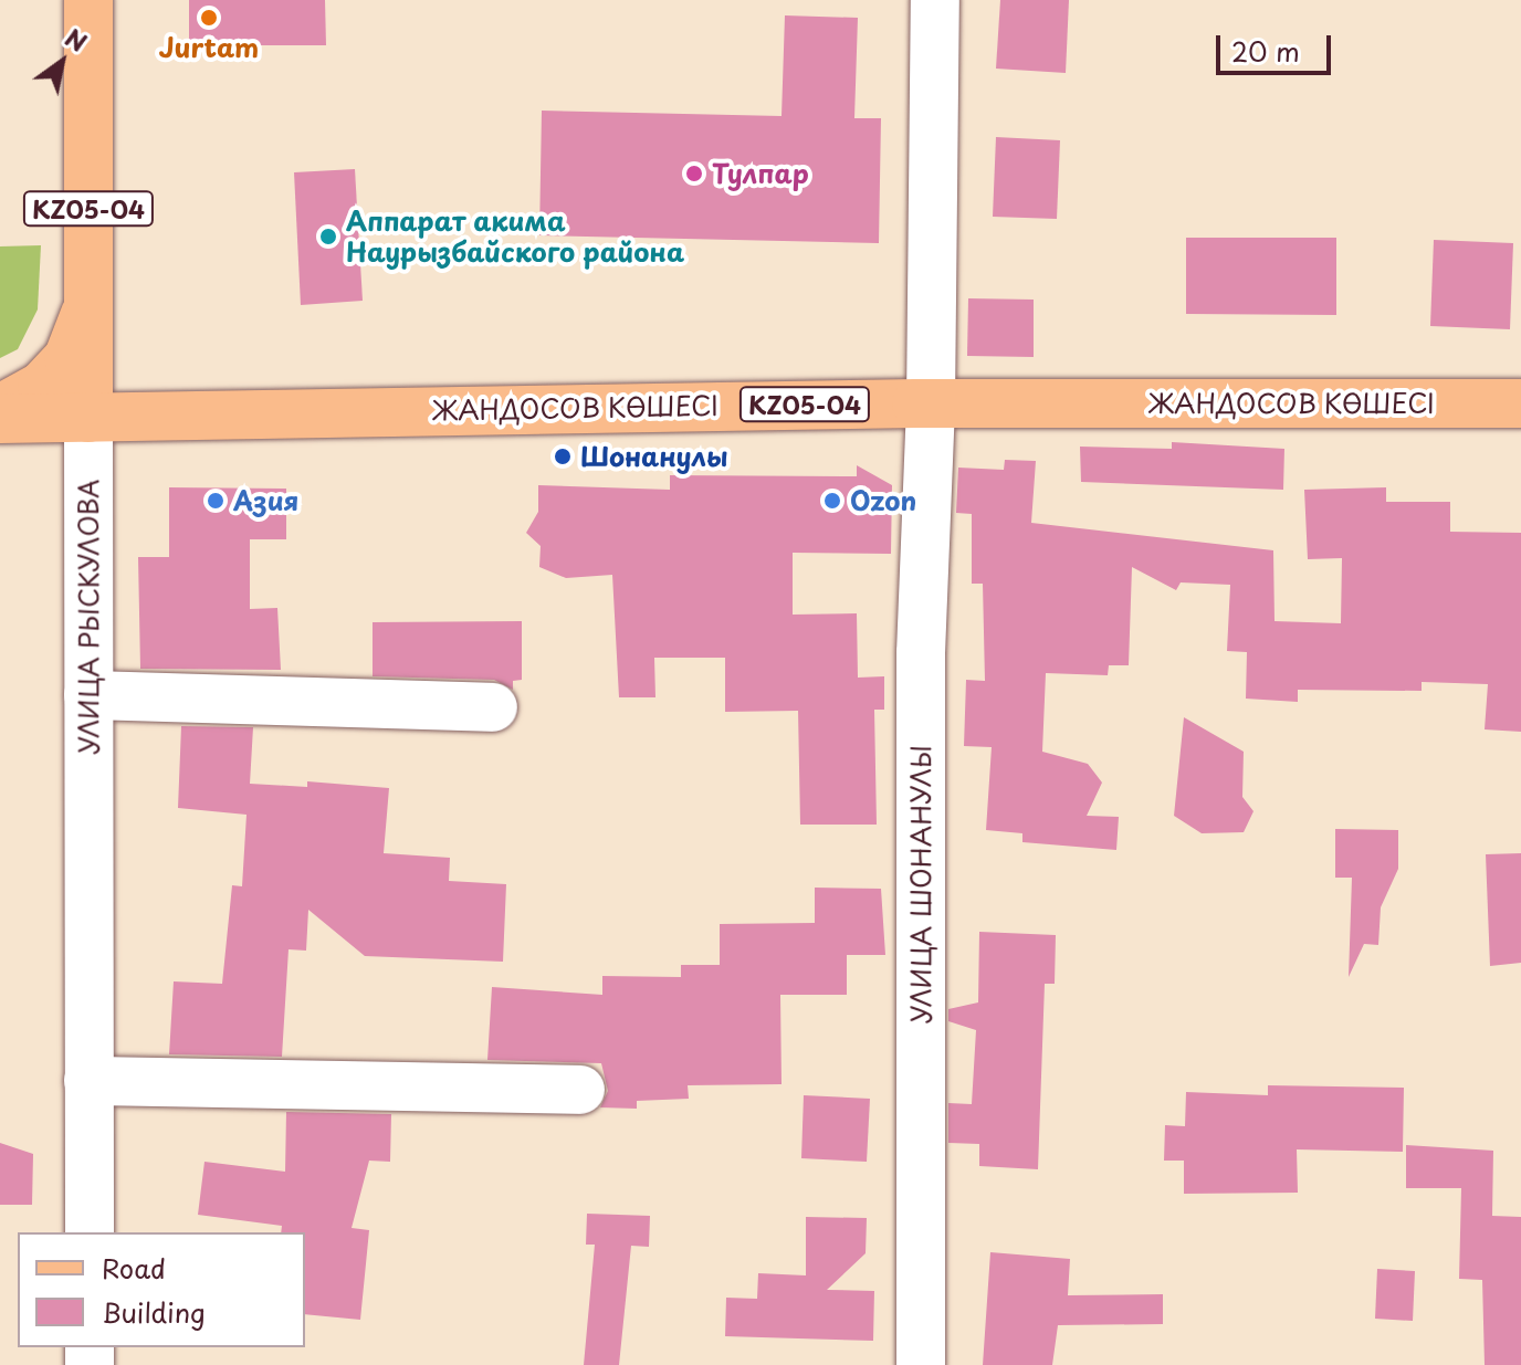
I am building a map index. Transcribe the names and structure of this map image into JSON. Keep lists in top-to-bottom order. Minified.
{"streets":{"main road":["KZ05-04","ЖАНДОСОВ КӨШЕСІ","УЛИЦА РЫСКУЛОВА"],"street":["УЛИЦА ШОНАНУЛЫ"]},"crossings":[["KZ05-04","ЖАНДОСОВ КӨШЕСІ"],["KZ05-04","УЛИЦА РЫСКУЛОВА"],["ЖАНДОСОВ КӨШЕСІ","УЛИЦА РЫСКУЛОВА"],["ЖАНДОСОВ КӨШЕСІ","УЛИЦА ШОНАНУЛЫ"]],"places":["Jurtam","Тулпар","Аппарат акима Наурызбайского района","Шонанулы","Азия","Ozon"],"legend":["Road","Building"],"scale_bar":"20 m","north":"top right"}
